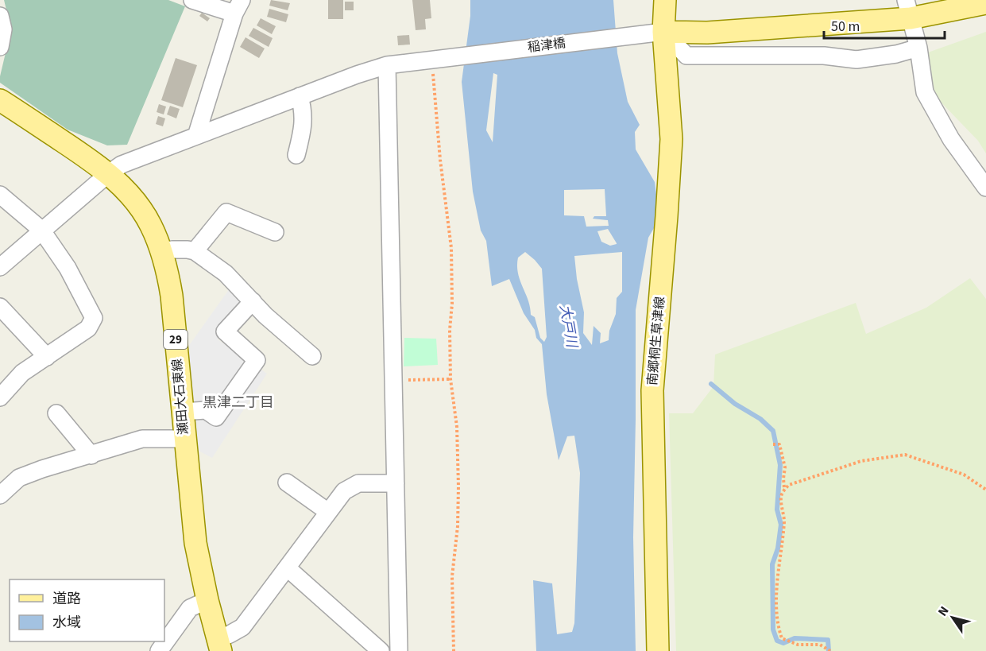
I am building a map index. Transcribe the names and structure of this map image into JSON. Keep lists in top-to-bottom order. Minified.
{"streets":{"main road":["29","南郷桐生草津線","瀬田大石東線"],"street":["稲津橋"]},"crossings":[["稲津橋","南郷桐生草津線"],["稲津橋","瀬田大石東線"]],"districts":["黒津二丁目"],"water":["大戸川"],"legend":["道路","水域"],"scale_bar":"50 m","north":"top left"}
